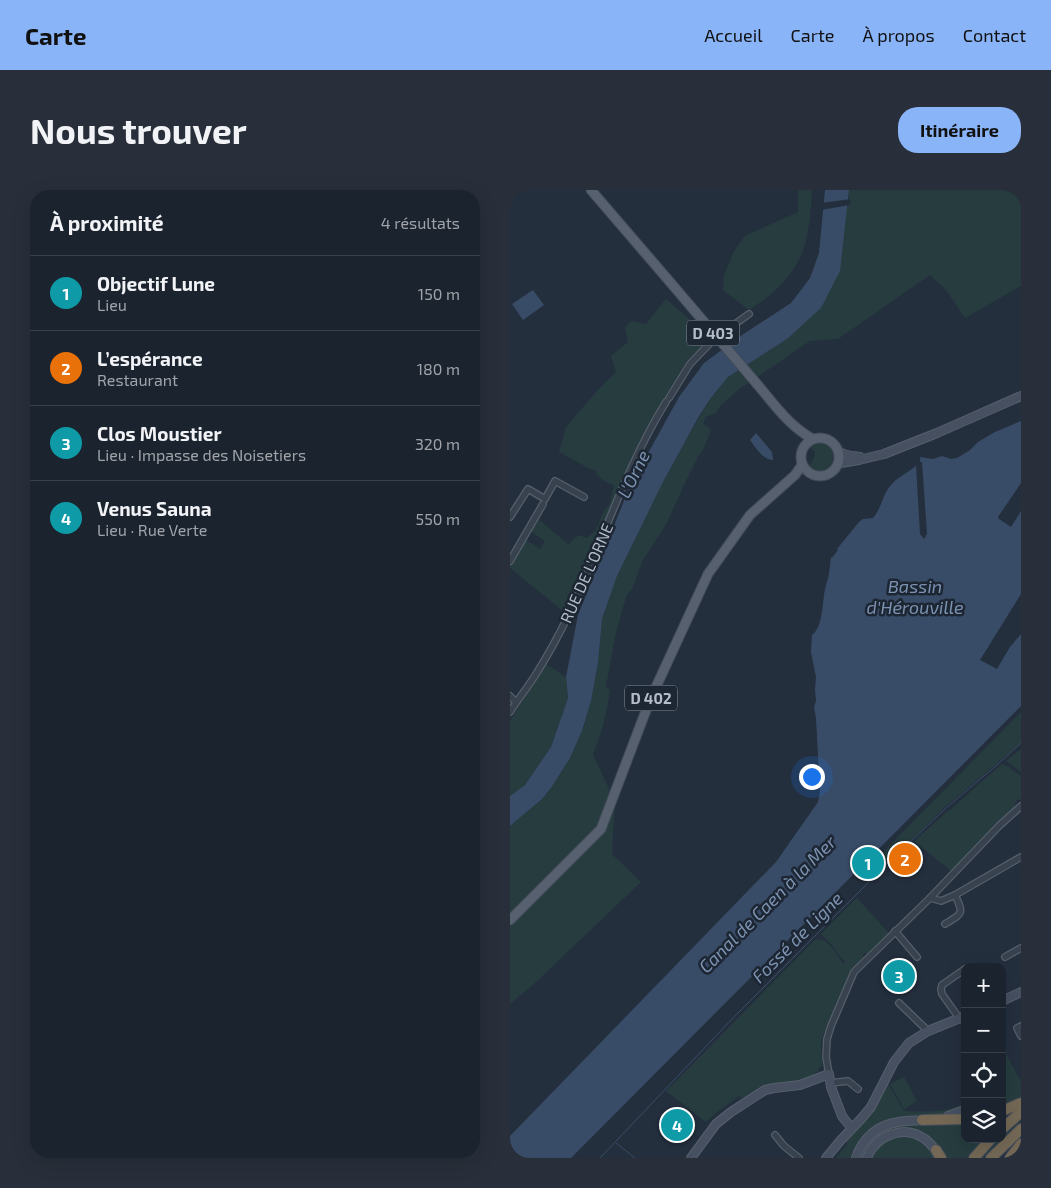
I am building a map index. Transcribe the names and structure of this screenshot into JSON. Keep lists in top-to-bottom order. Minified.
{"streets":{"main road":["D 403","D 402"],"street":["RUE DE L'ORNE"]},"crossings":[["D 403","D 402"]],"water":["L'Orne","Bassin d'Hérouville","Canal de Caen à la Mer","Fossé de Ligne"],"page":{"header":"Carte","nav":["Accueil","Carte","À propos","Contact"],"buttons":"Itinéraire","title":"Nous trouver","heading":["À proximité","4 résultats"],"list":[{"mark":"1","name":"Objectif Lune","note":"Lieu","value":"150 m"},{"mark":"2","name":"L’espérance","note":"Restaurant","value":"180 m"},{"mark":"3","name":"Clos Moustier","note":"Lieu · Impasse des Noisetiers","value":"320 m"},{"mark":"4","name":"Venus Sauna","note":"Lieu · Rue Verte","value":"550 m"}],"pins":["2","1","3","4"],"map_buttons":["+","−"]}}
